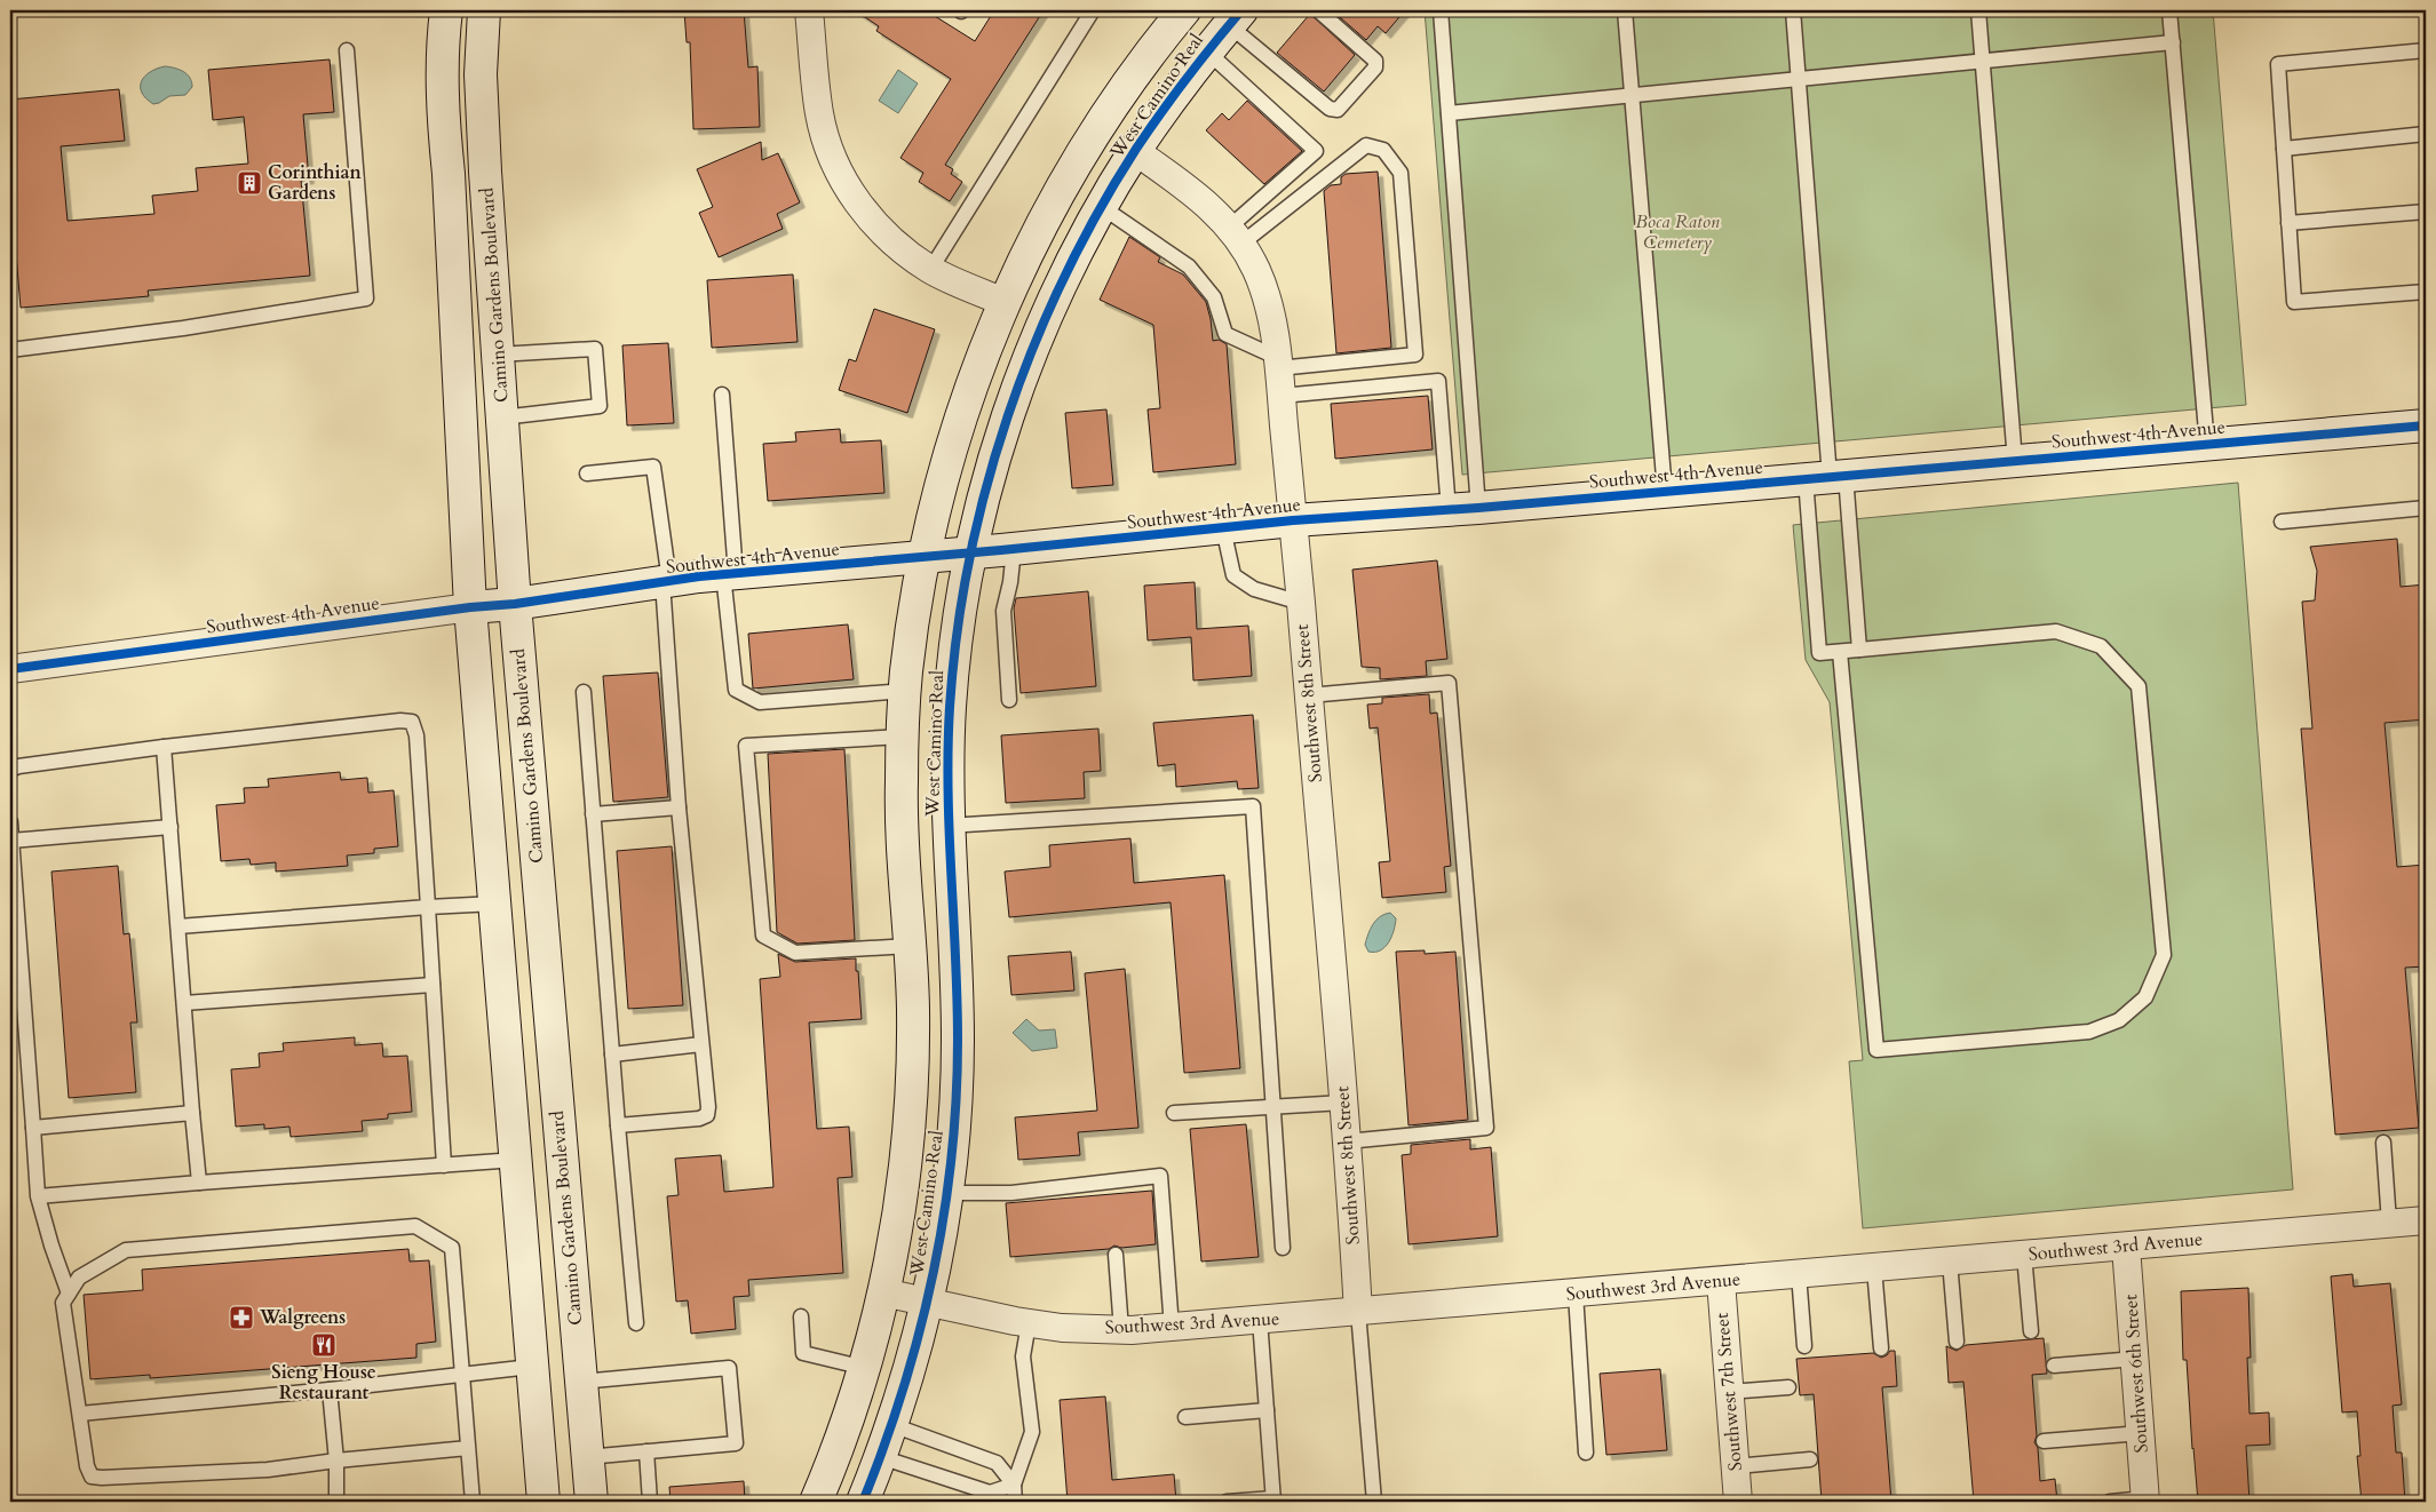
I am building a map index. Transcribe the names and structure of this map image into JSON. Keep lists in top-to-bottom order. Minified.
{"streets":{"street":["West Camino Real","Camino Gardens Boulevard","Southwest 4th Avenue","Southwest 8th Street","Southwest 3rd Avenue","Southwest 6th Street","Southwest 7th Street"]},"crossings":[["West Camino Real","Southwest 4th Avenue"],["West Camino Real","Southwest 8th Street"],["West Camino Real","Southwest 3rd Avenue"],["Camino Gardens Boulevard","Southwest 4th Avenue"],["Southwest 4th Avenue","Southwest 8th Street"],["Southwest 8th Street","Southwest 3rd Avenue"],["Southwest 3rd Avenue","Southwest 6th Street"],["Southwest 3rd Avenue","Southwest 7th Street"]],"parks":["Boca Raton Cemetery"],"places":{"building":["Corinthian Gardens"],"pharmacy":["Walgreens"],"restaurant":["Sieng House Restaurant"]}}
